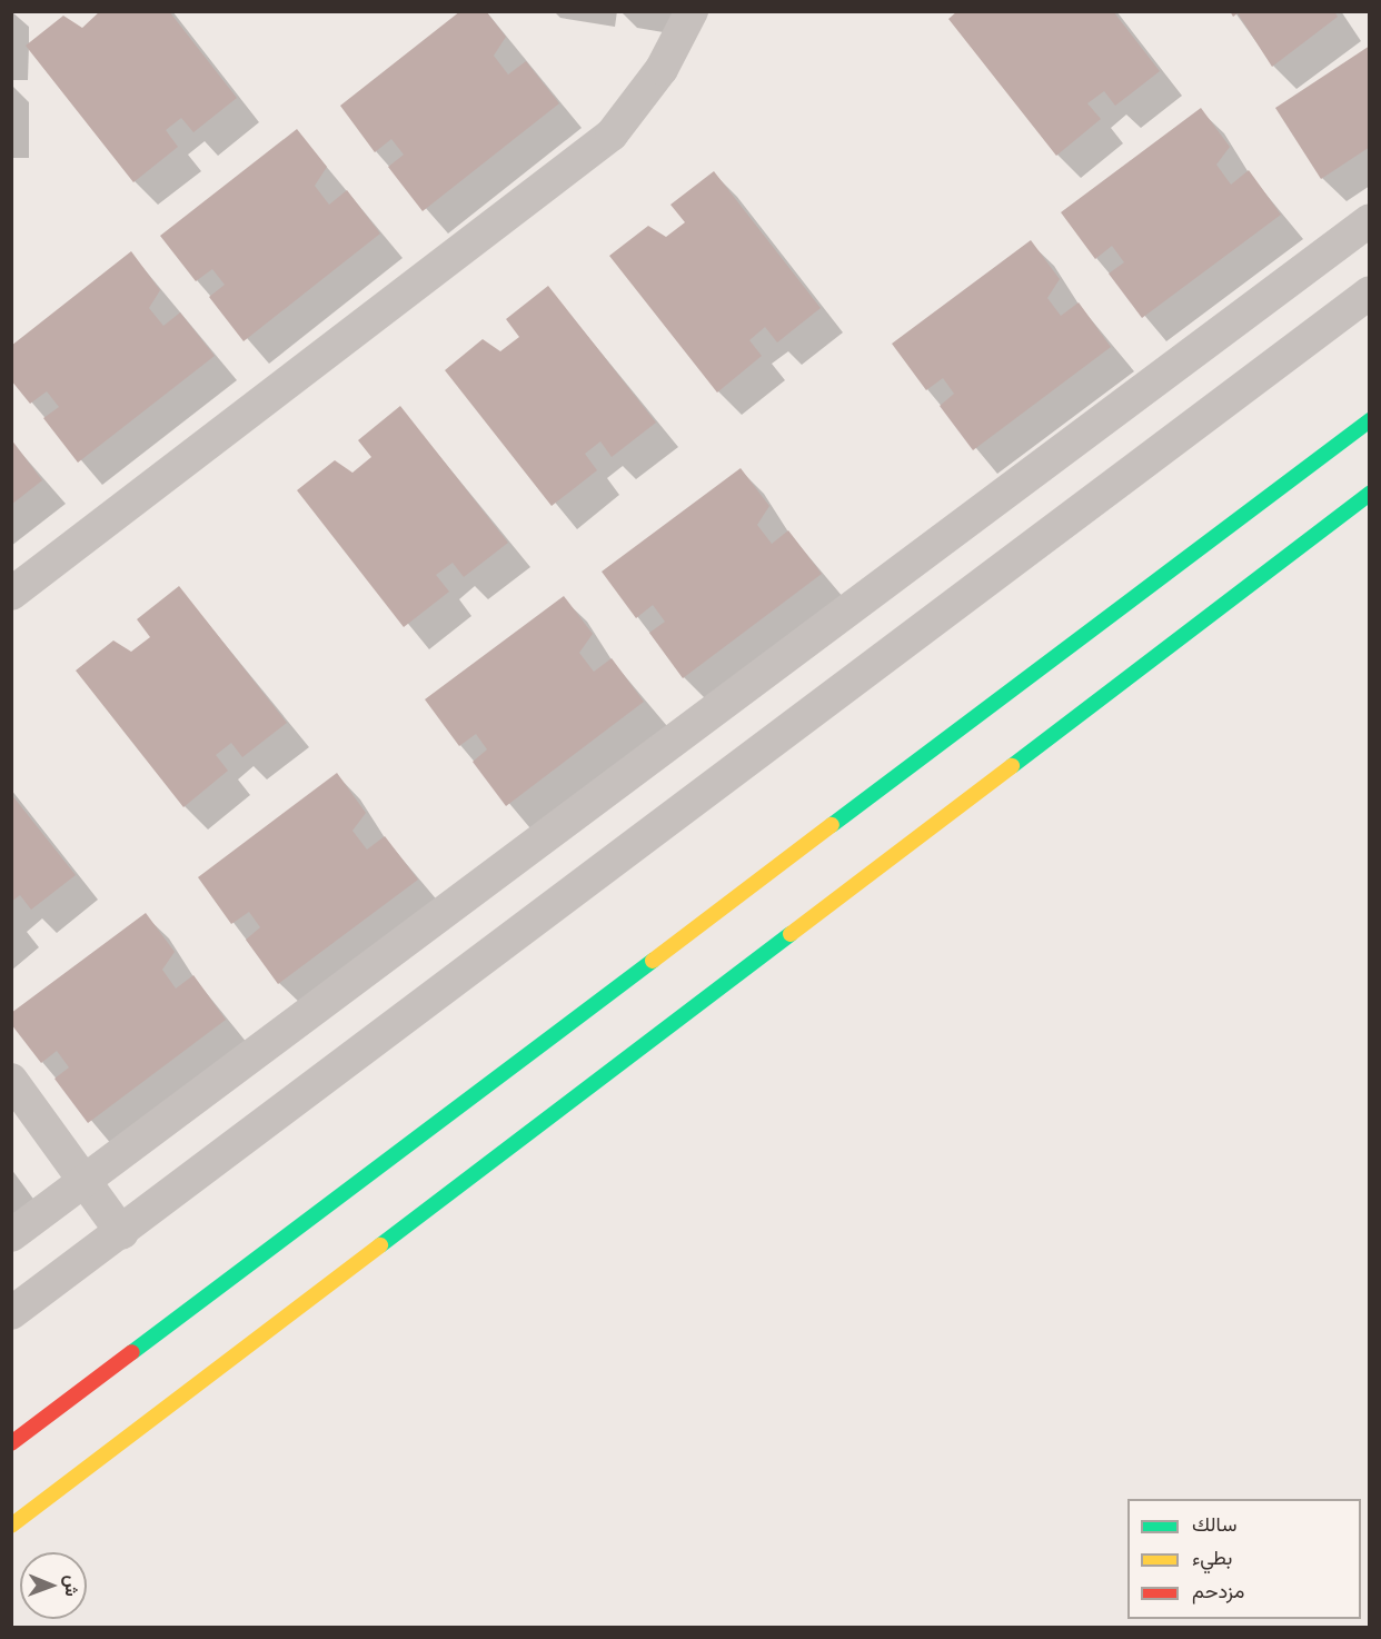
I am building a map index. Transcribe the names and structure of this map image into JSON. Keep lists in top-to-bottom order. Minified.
{"legend":["سالك","بطيء","مزدحم"],"north":"right"}
